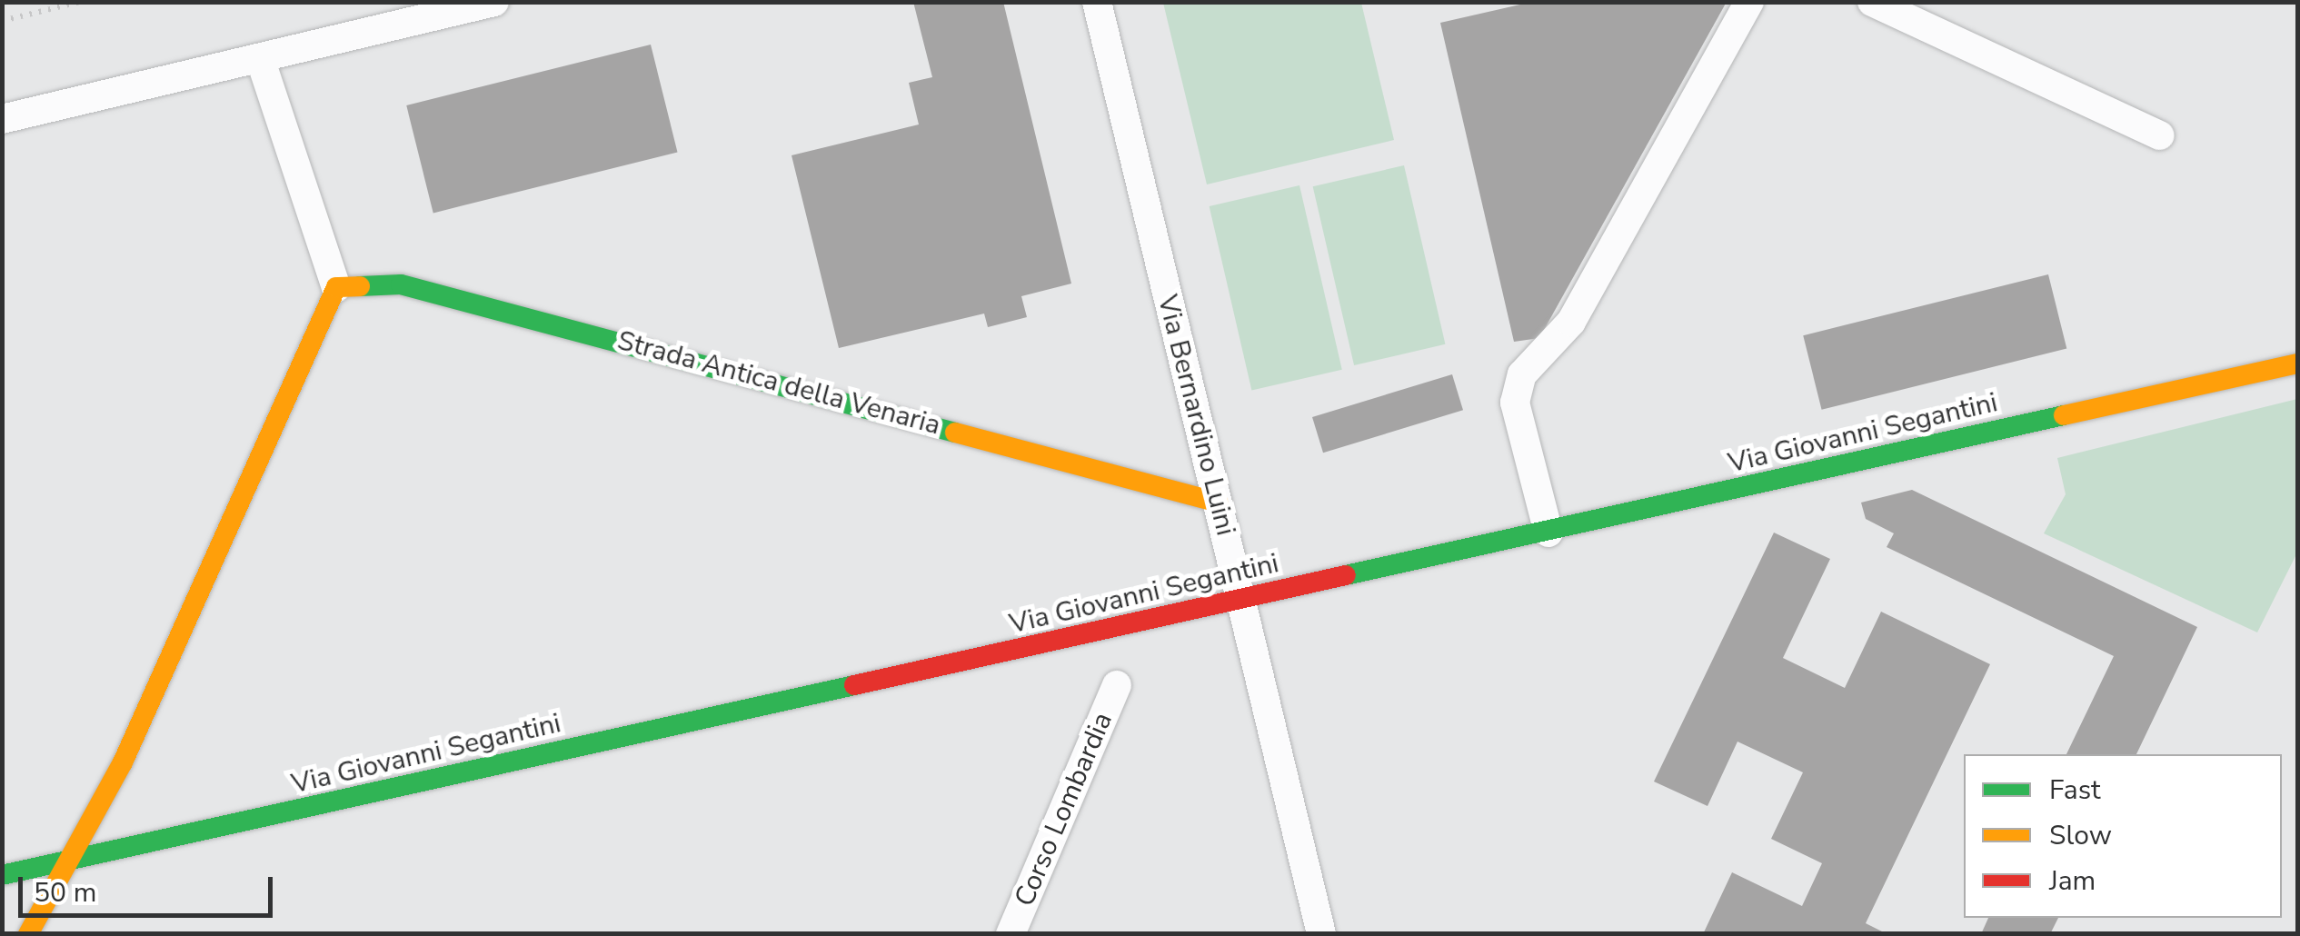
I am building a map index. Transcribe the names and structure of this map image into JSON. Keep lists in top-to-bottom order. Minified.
{"streets":{"street":["Strada Antica della Venaria","Via Bernardino Luini","Via Giovanni Segantini","Corso Lombardia"]},"crossings":[["Strada Antica della Venaria","Via Bernardino Luini"],["Via Bernardino Luini","Via Giovanni Segantini"]],"legend":["Fast","Slow","Jam"],"scale_bar":"50 m"}
